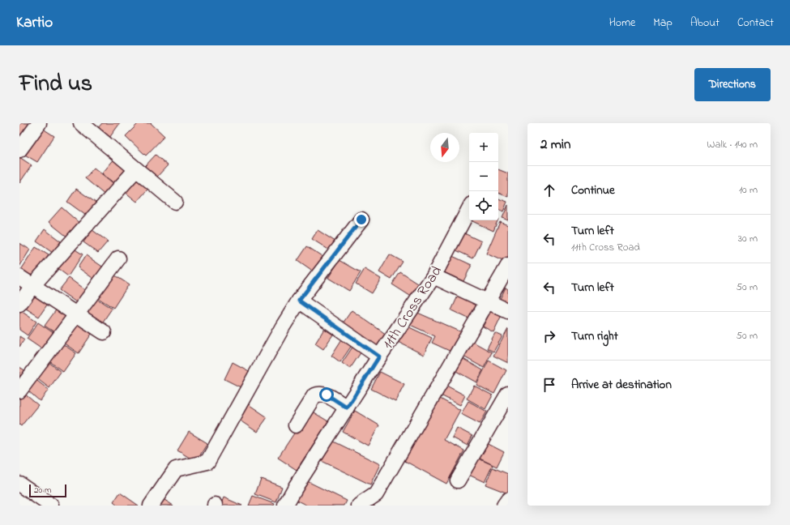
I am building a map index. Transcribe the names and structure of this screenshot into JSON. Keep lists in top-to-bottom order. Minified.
{"streets":{"street":["11th Cross Road"]},"scale_bar":"20 m","north":"bottom","page":{"header":"Kartio","nav":["Home","Map","About","Contact"],"title":"Find us","buttons":"Directions","heading":["2 min","Walk · 140 m"],"map_buttons":["+","−"],"list":[["Continue","10 m"],["Turn left","11th Cross Road","30 m"],["Turn left","50 m"],["Turn right","50 m"],"Arrive at destination"],"scale":"20 m"}}
